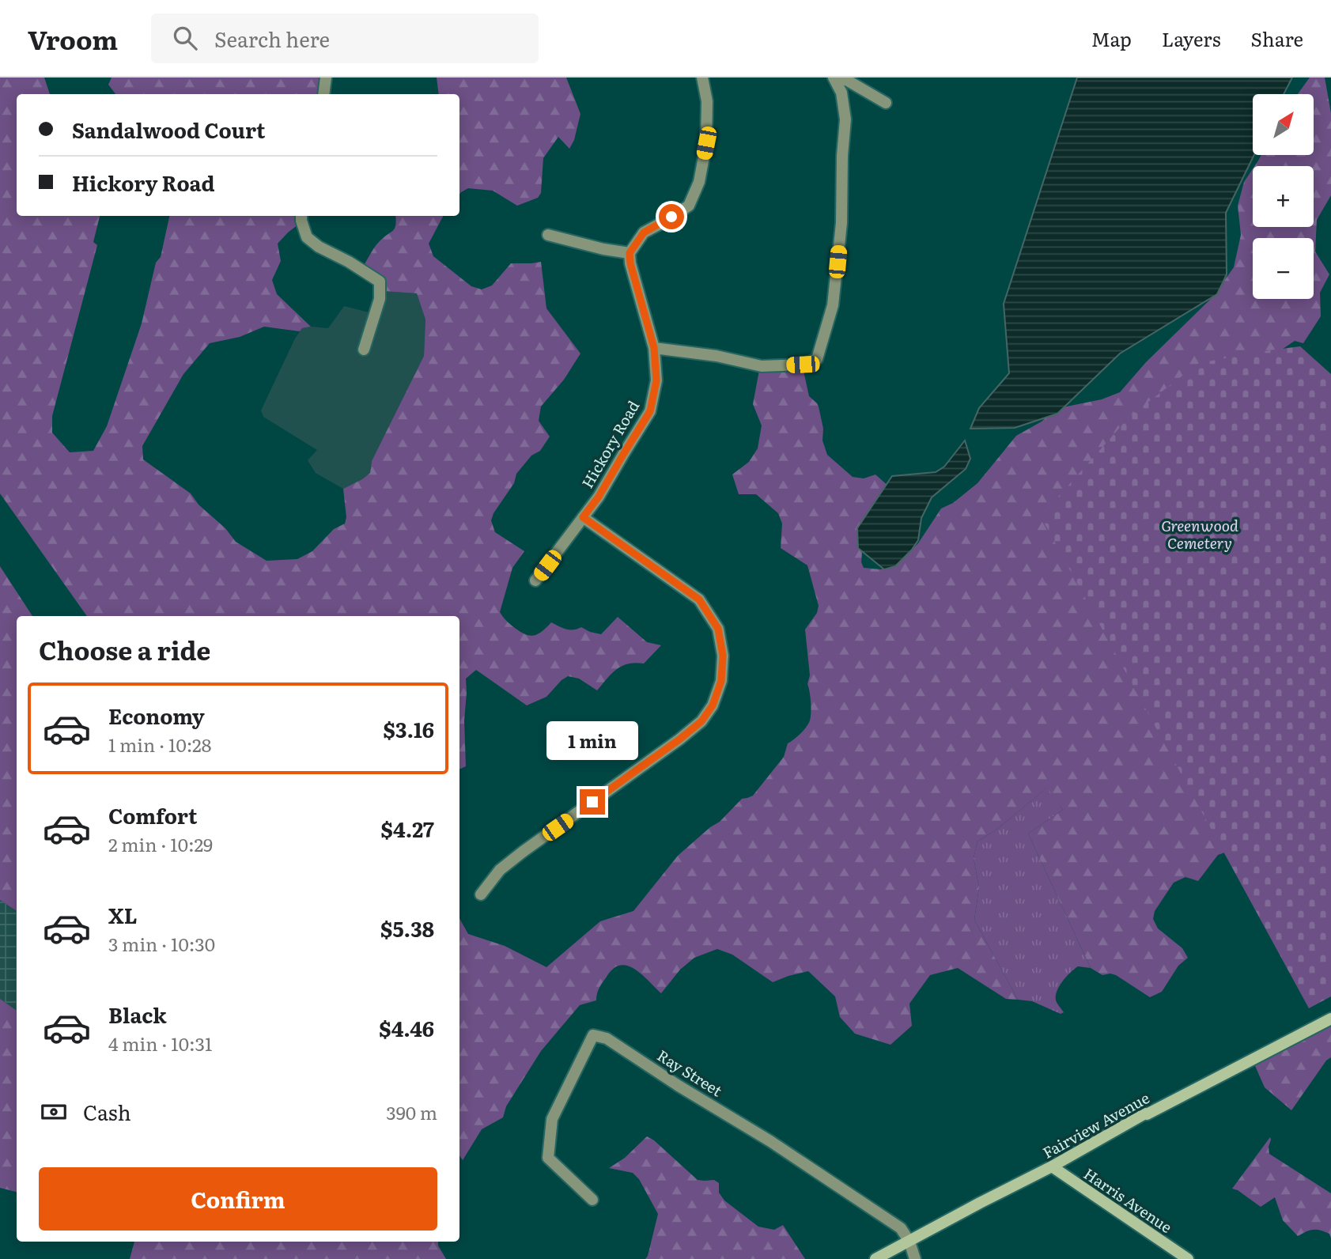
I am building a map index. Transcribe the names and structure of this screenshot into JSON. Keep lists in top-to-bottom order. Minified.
{"streets":{"main road":["Fairview Avenue","Harris Avenue"],"street":["Hickory Road","Ray Street"]},"crossings":[["Ray Street","Fairview Avenue"],["Fairview Avenue","Harris Avenue"]],"parks":["Greenwood Cemetery"],"north":"top right","page":{"header":"Vroom","search":"Search here","nav":["Map","Layers","Share"],"map_buttons":["+","−"],"banner":["Sandalwood Court","Hickory Road"],"heading":"Choose a ride","list":[{"name":"Economy","note":"1 min · 10:28","value":"$3.16"},{"name":"Comfort","note":"2 min · 10:29","value":"$4.27"},{"name":"XL","note":"3 min · 10:30","value":"$5.38"},{"name":"Black","note":"4 min · 10:31","value":"$4.46"}],"bubble":"1 min","pay":["Cash","390 m"],"buttons":"Confirm"}}
